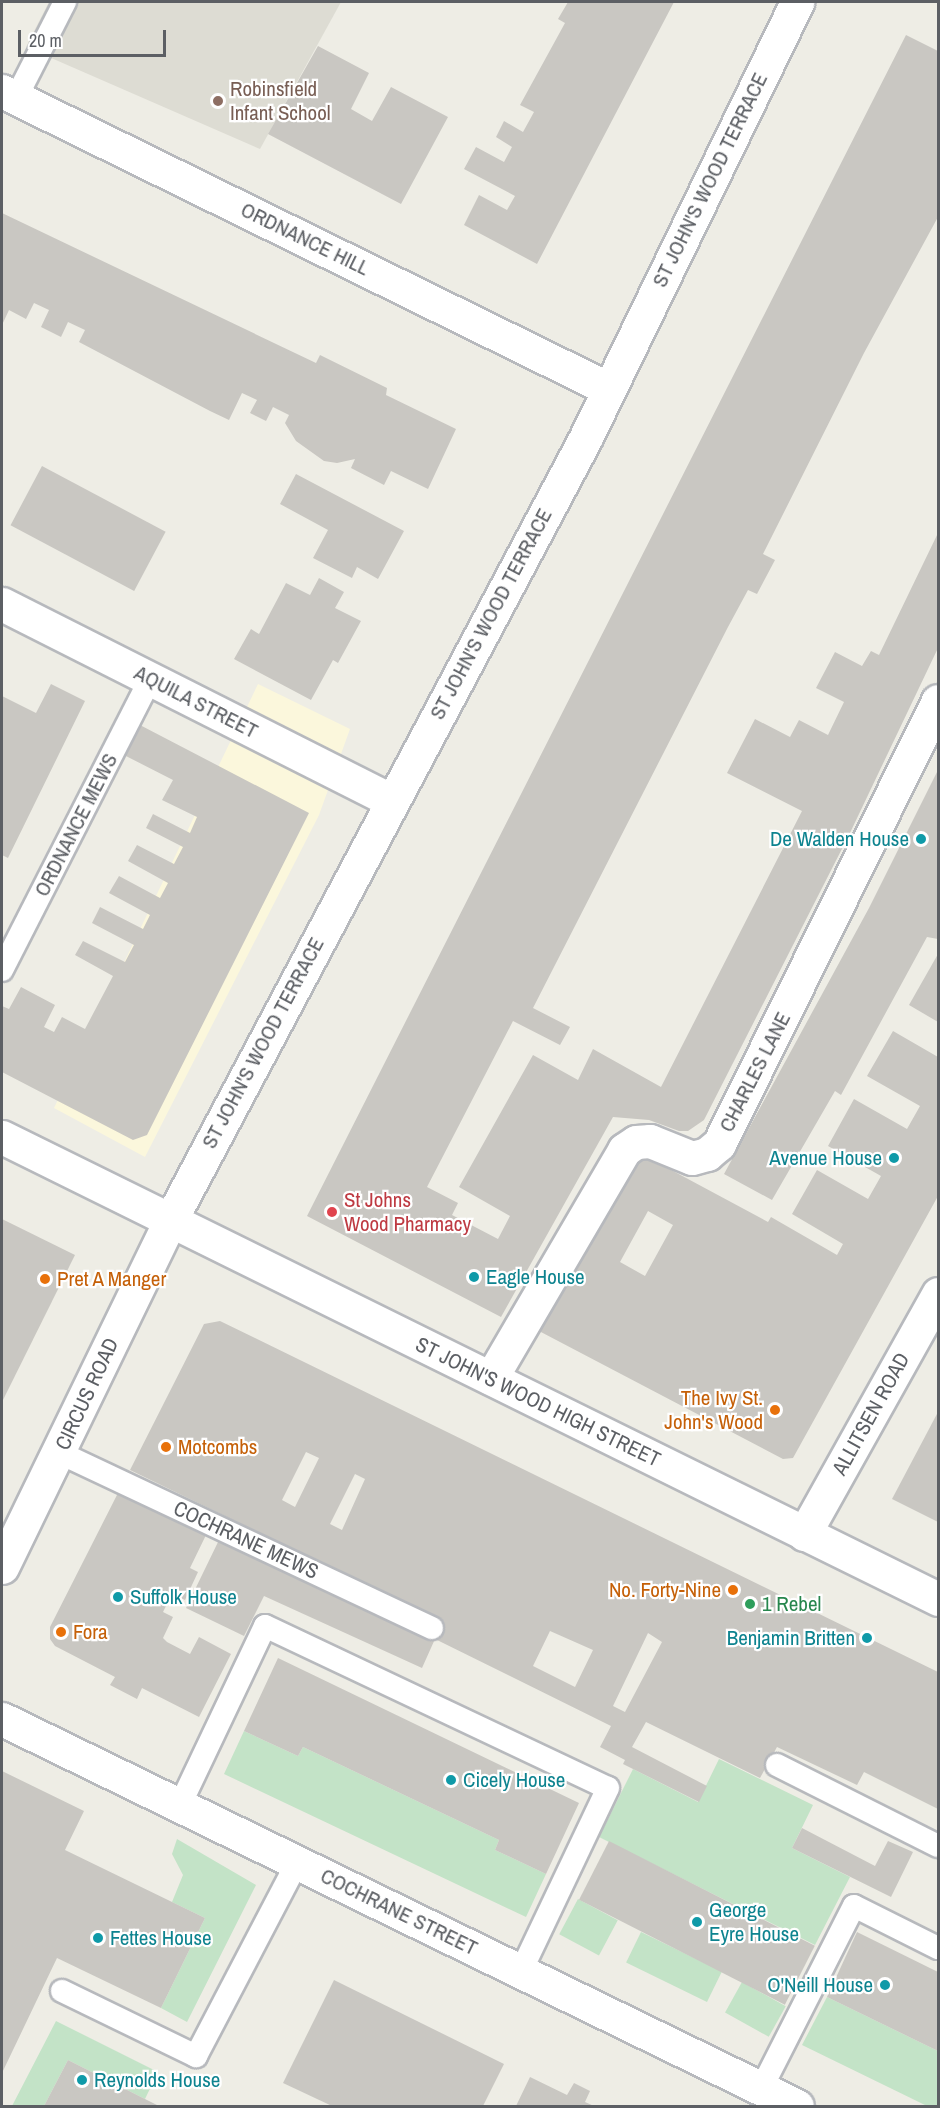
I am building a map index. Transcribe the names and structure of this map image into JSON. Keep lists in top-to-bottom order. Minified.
{"streets":{"street":["ST JOHN'S WOOD TERRACE","ORDNANCE HILL","AQUILA STREET","CHARLES LANE","CIRCUS ROAD","ST JOHN'S WOOD HIGH STREET","ALLITSEN ROAD","COCHRANE STREET"],"lane":["ORDNANCE MEWS","COCHRANE MEWS"]},"crossings":[["ST JOHN'S WOOD TERRACE","ORDNANCE HILL"],["ST JOHN'S WOOD TERRACE","AQUILA STREET"],["ST JOHN'S WOOD TERRACE","CIRCUS ROAD"],["ST JOHN'S WOOD TERRACE","ST JOHN'S WOOD HIGH STREET"],["AQUILA STREET","ORDNANCE MEWS"],["CHARLES LANE","ST JOHN'S WOOD HIGH STREET"],["CIRCUS ROAD","ST JOHN'S WOOD HIGH STREET"],["CIRCUS ROAD","COCHRANE MEWS"],["ST JOHN'S WOOD HIGH STREET","ALLITSEN ROAD"]],"places":["Robinsfield Infant School","De Walden House","Avenue House","St Johns Wood Pharmacy","Eagle House","Pret A Manger","The Ivy St. John's Wood","Motcombs","No. Forty-Nine","Suffolk House","1 Rebel","Fora","Benjamin Britten","Cicely House","George Eyre House","Fettes House","O'Neill House","Reynolds House"],"scale_bar":"20 m"}
